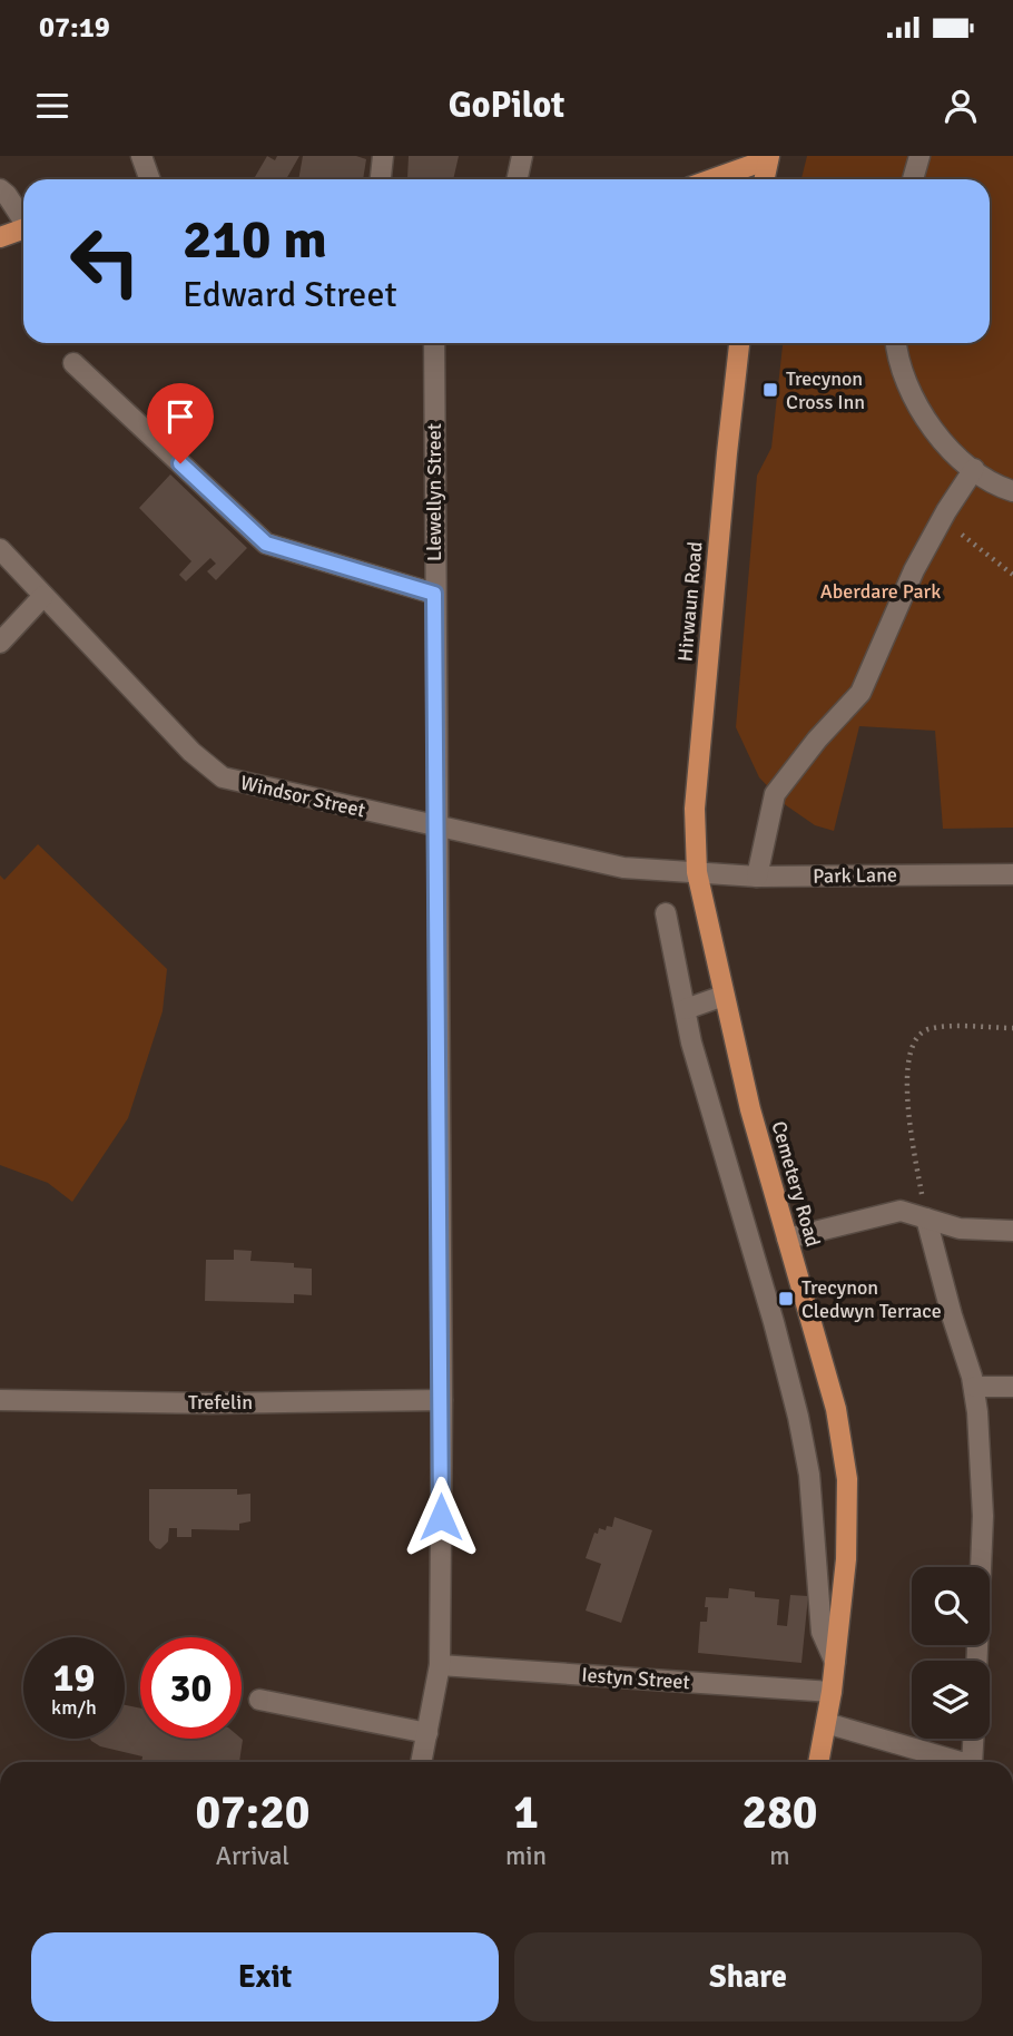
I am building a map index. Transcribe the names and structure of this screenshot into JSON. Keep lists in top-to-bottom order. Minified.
{"streets":{"main road":["Hirwaun Road","Cemetery Road"],"street":["Llewellyn Street","Windsor Street","Park Lane","Trefelin","Iestyn Street"]},"crossings":[["Llewellyn Street","Windsor Street"],["Llewellyn Street","Trefelin"],["Llewellyn Street","Iestyn Street"],["Hirwaun Road","Windsor Street"],["Hirwaun Road","Park Lane"],["Hirwaun Road","Cemetery Road"],["Windsor Street","Park Lane"],["Windsor Street","Cemetery Road"],["Park Lane","Cemetery Road"],["Cemetery Road","Iestyn Street"]],"parks":["Aberdare Park"],"places":{"transit":["Trecynon Cross Inn","Trecynon Cledwyn Terrace"]},"page":{"status":"07:19","header":"GoPilot","turn":["210 m","Edward Street"],"speed":"19 km/h","limit":"30","eta":["07:20","Arrival","1","min","280","m"],"buttons":["Exit","Share"]}}
